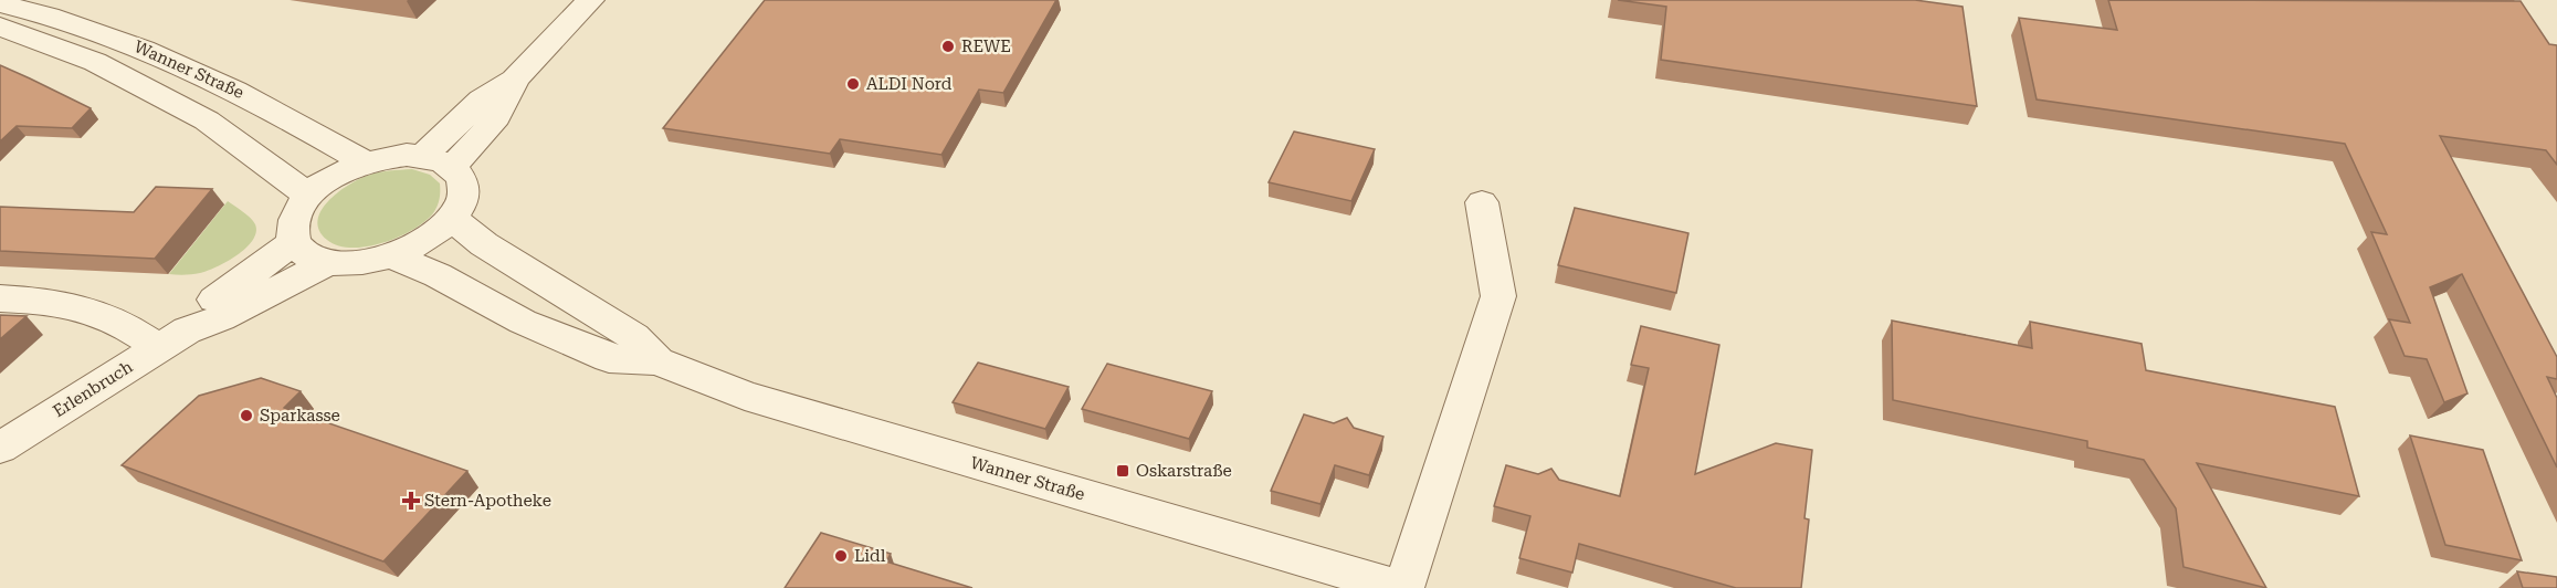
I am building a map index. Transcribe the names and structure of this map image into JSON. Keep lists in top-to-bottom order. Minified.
{"streets":{"street":["Wanner Straße","Erlenbruch"]},"places":{"other":["REWE","ALDI Nord","Sparkasse","Lidl"],"transit":["Oskarstraße"],"health":["Stern-Apotheke"]}}
